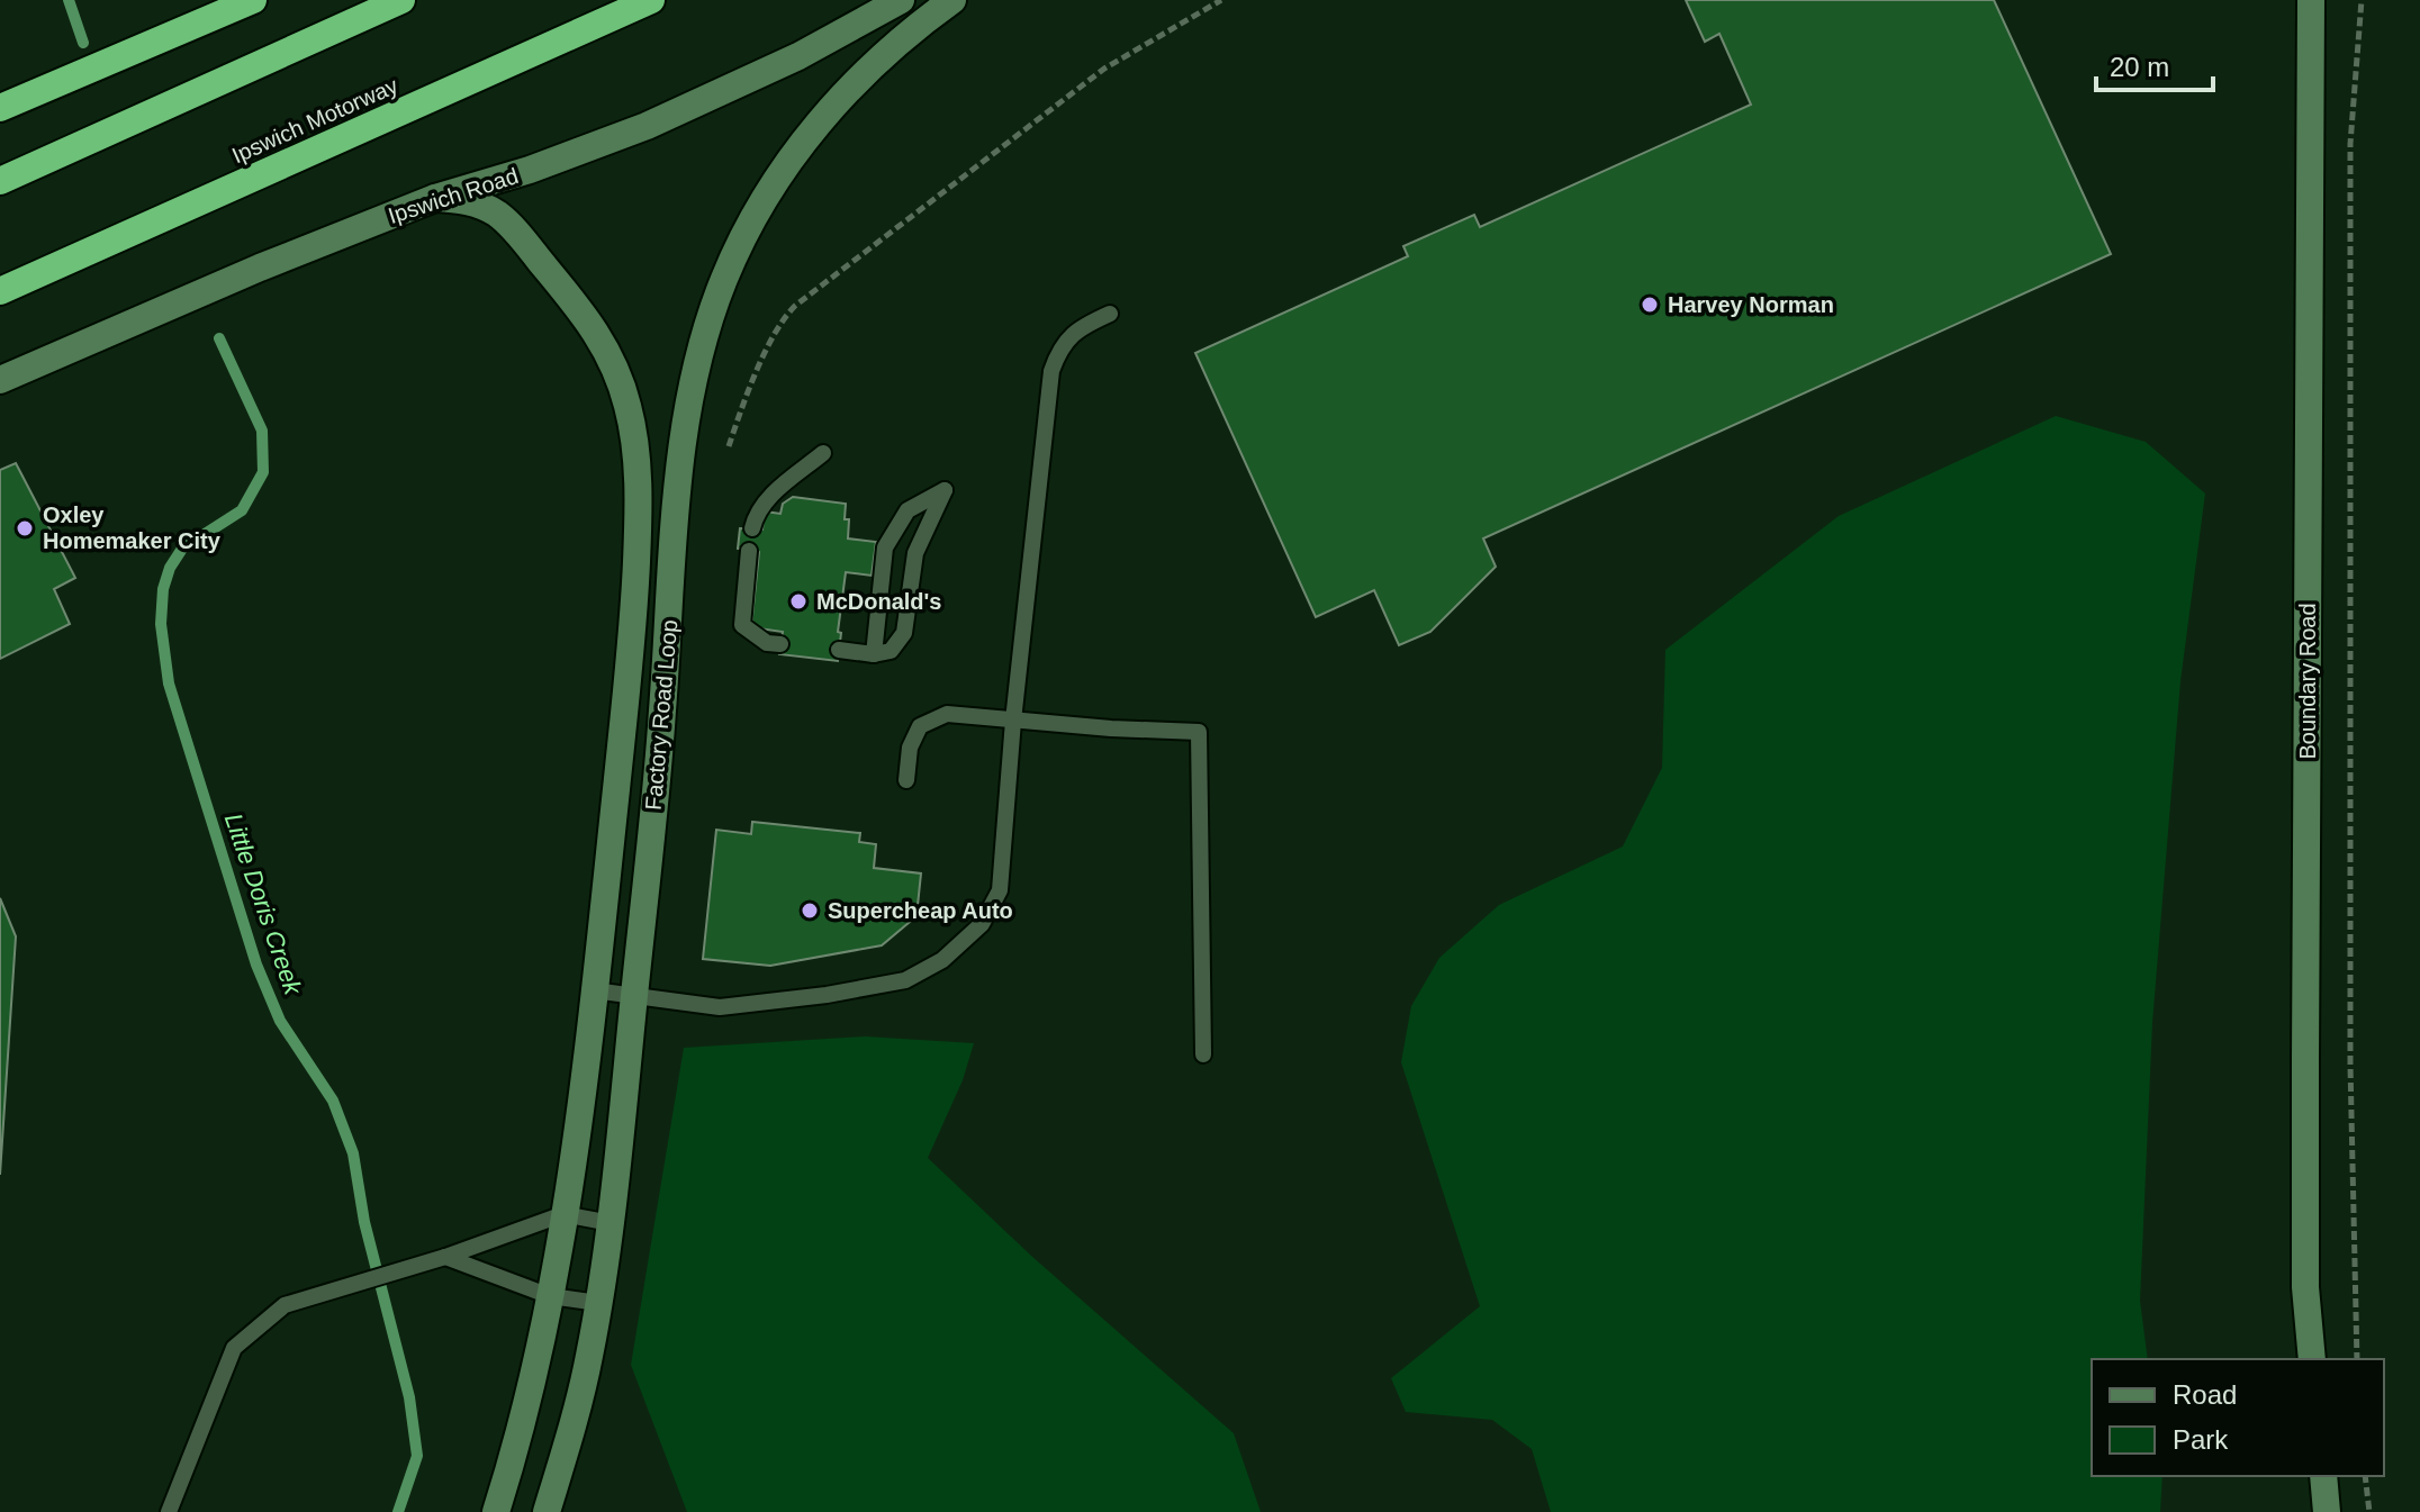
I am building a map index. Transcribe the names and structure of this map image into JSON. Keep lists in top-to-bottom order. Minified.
{"streets":{"highway":["Ipswich Motorway"],"main road":["Ipswich Road","Boundary Road","Factory Road Loop"]},"crossings":[["Ipswich Road","Factory Road Loop"]],"water":["Little Doris Creek"],"places":["Harvey Norman","Oxley Homemaker City","McDonald's","Supercheap Auto"],"legend":["Road","Park"],"scale_bar":"20 m"}
